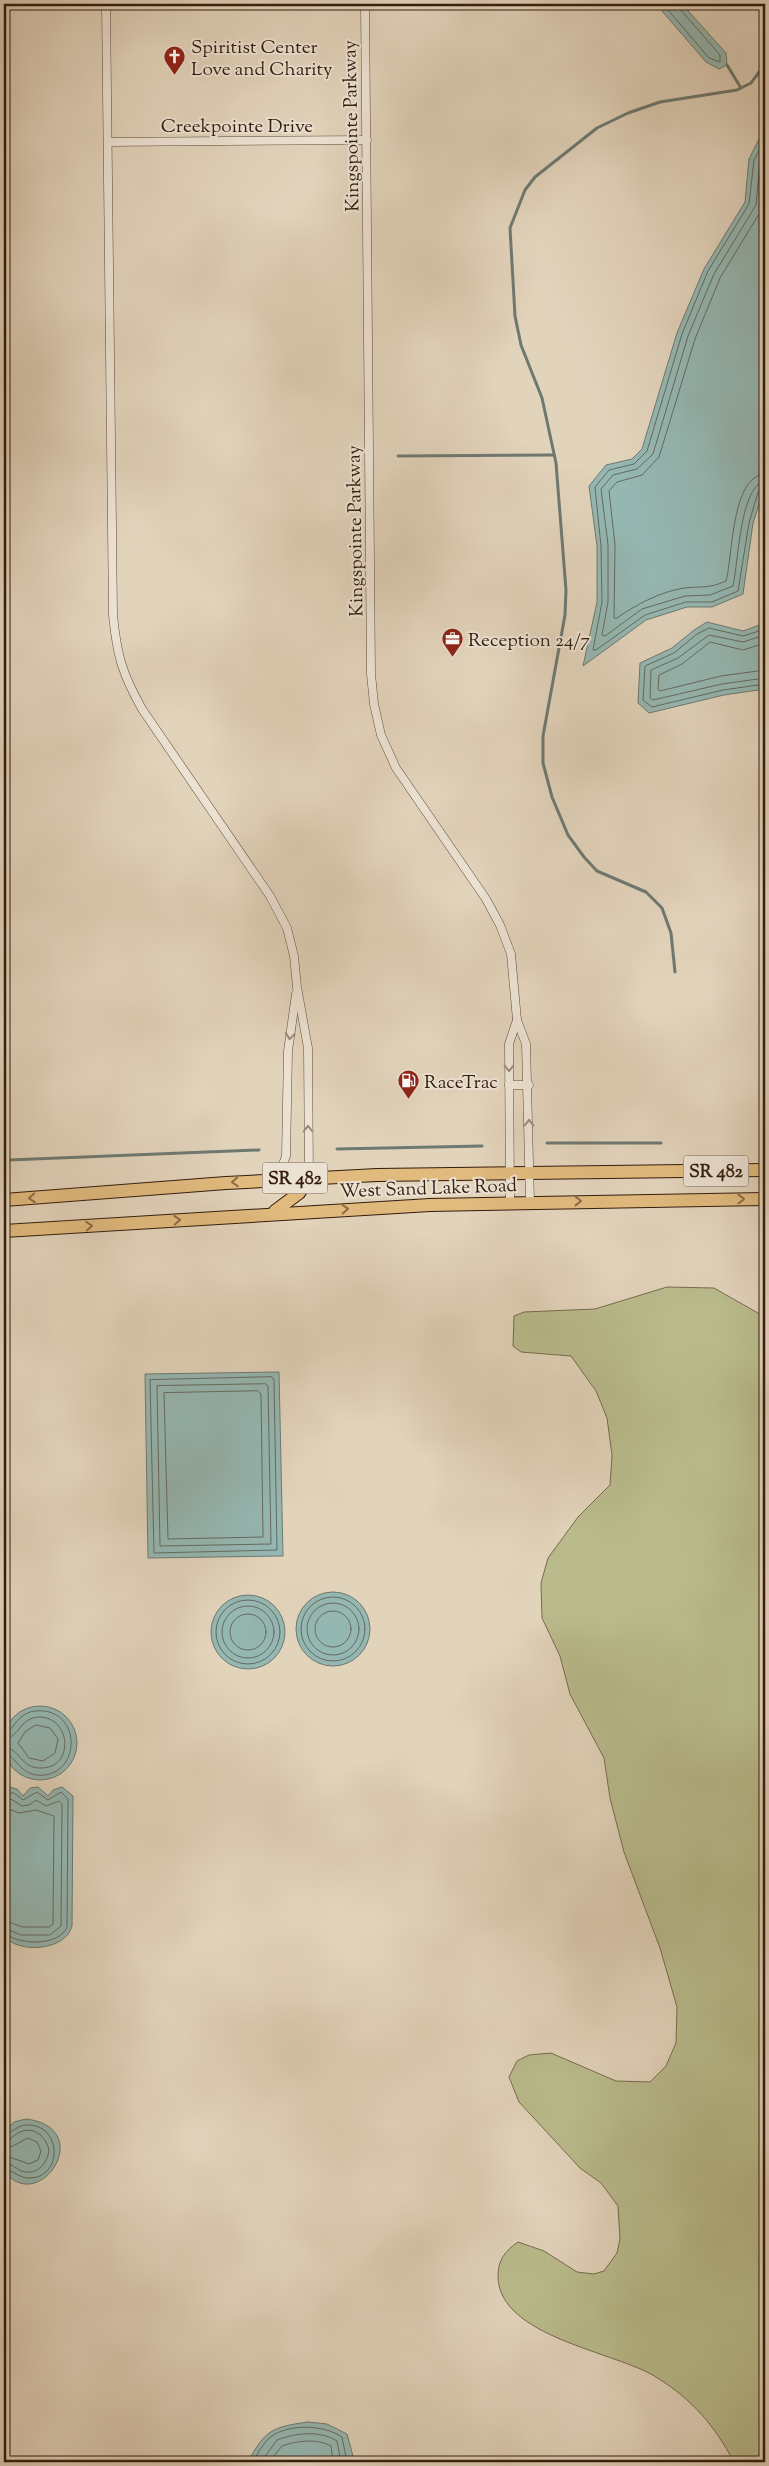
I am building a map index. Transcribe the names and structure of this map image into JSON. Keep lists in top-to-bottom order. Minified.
{"streets":{"main road":["SR 482","West Sand Lake Road"],"street":["Creekpointe Drive","Kingspointe Parkway"]},"crossings":[["Creekpointe Drive","Kingspointe Parkway"],["Kingspointe Parkway","West Sand Lake Road"]],"places":{"church":["Spiritist Center Love and Charity"],"office":["Reception 24/7"],"fuel station":["RaceTrac"]}}
